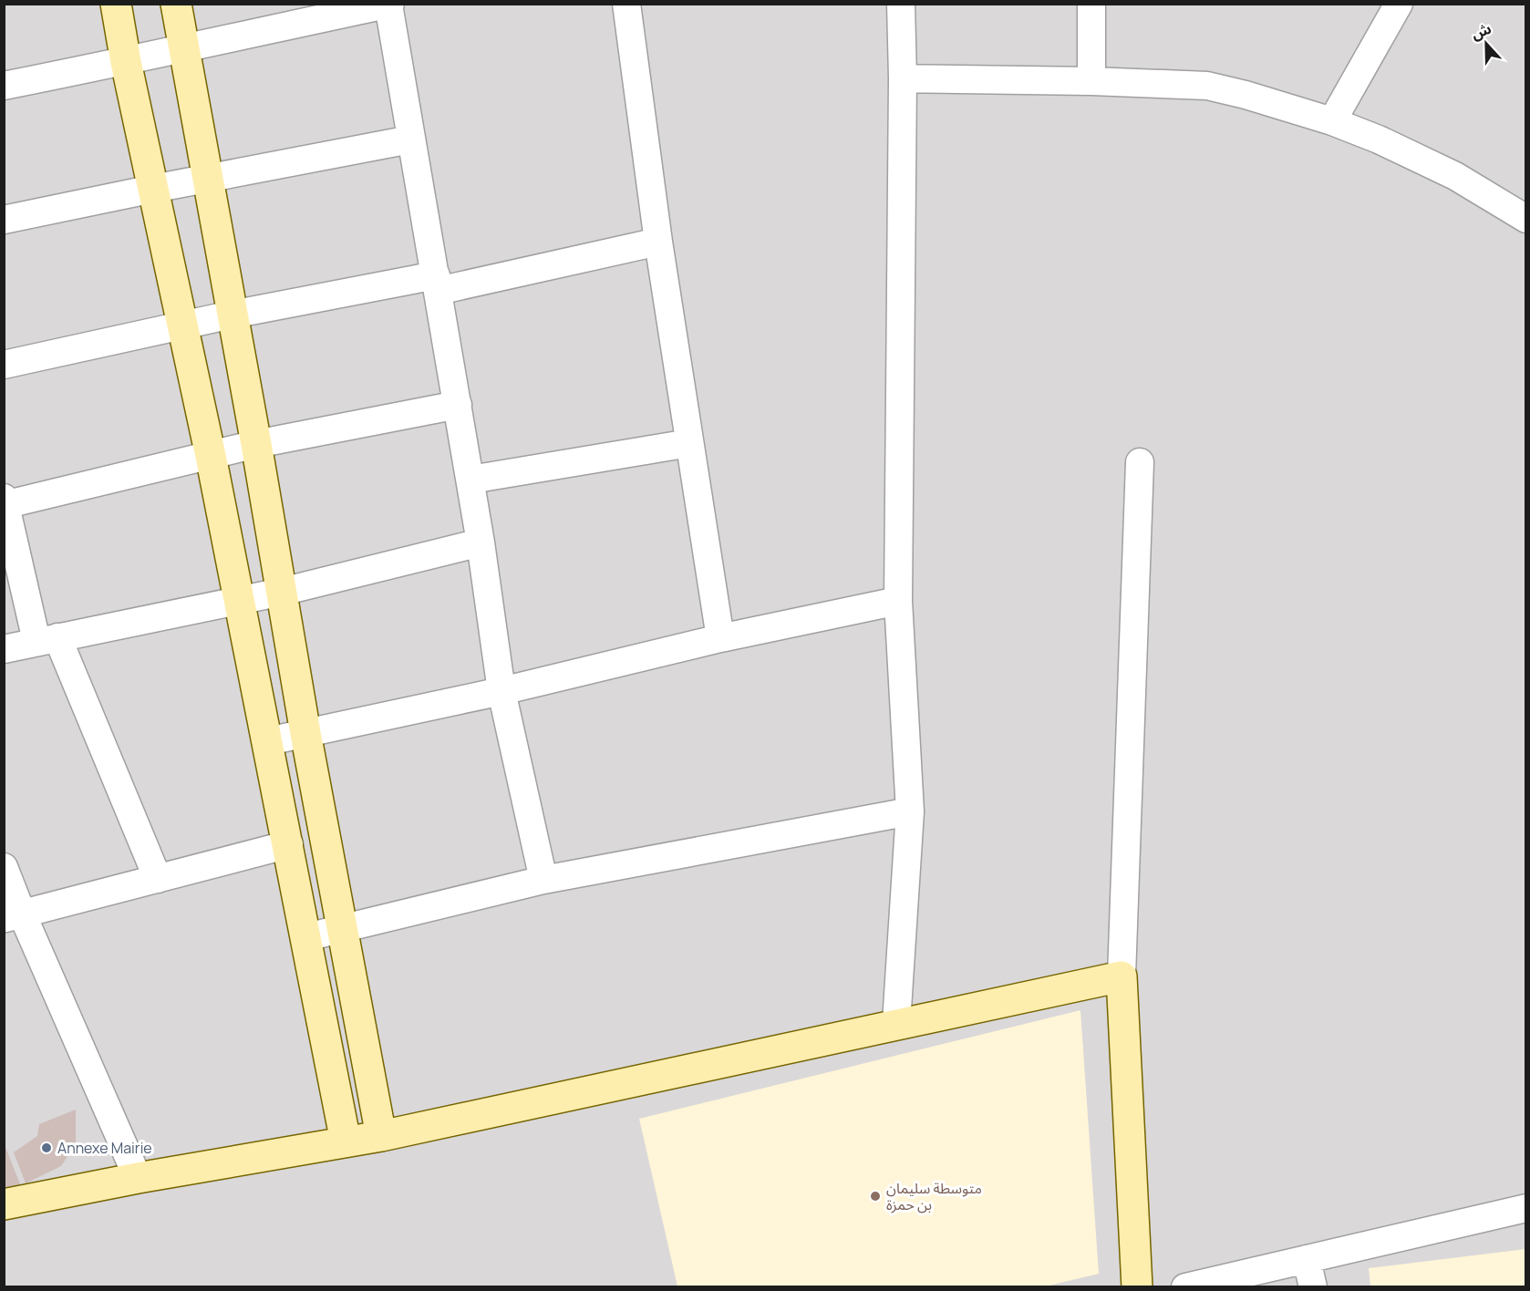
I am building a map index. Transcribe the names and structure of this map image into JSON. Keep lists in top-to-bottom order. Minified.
{"places":["Annexe Mairie","متوسطة سليمان بن حمزة"],"north":"top"}
